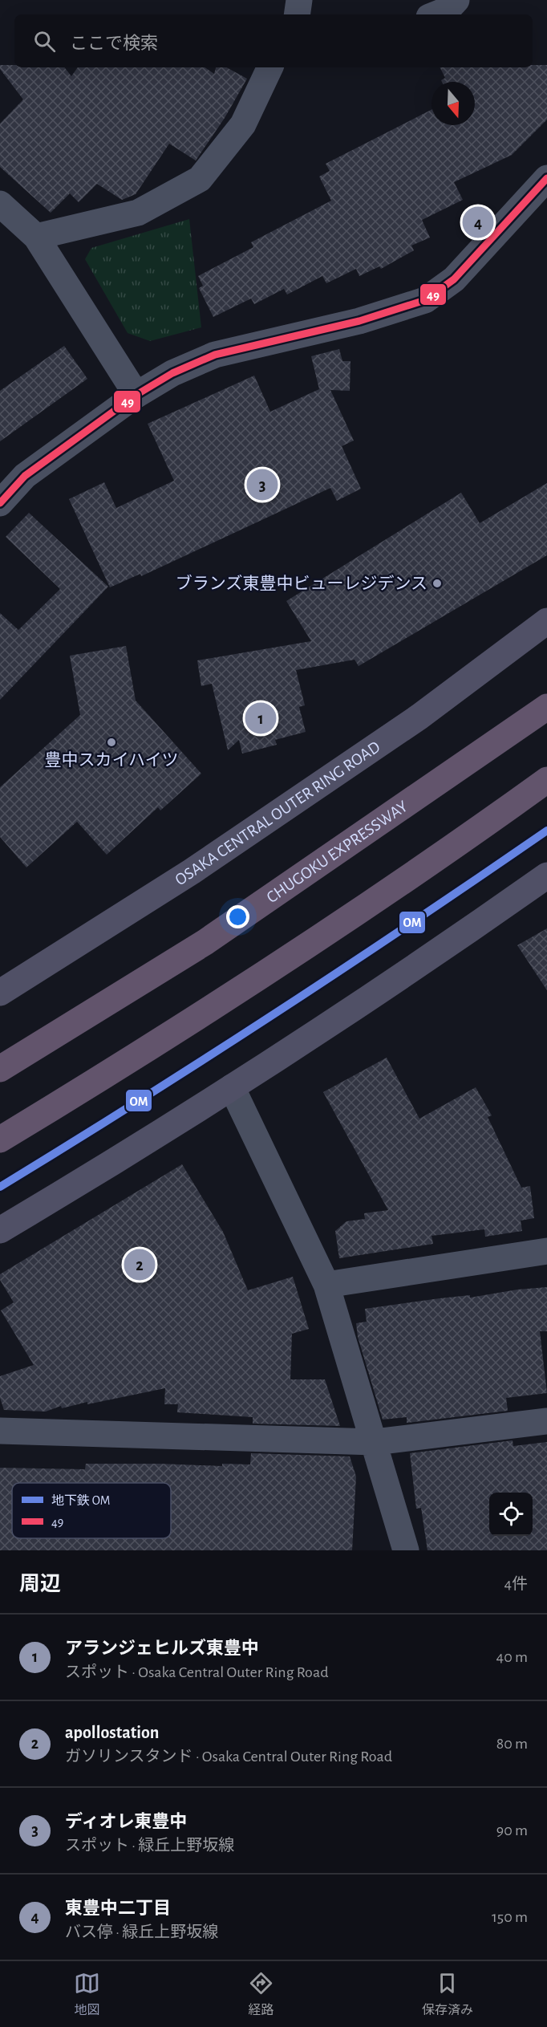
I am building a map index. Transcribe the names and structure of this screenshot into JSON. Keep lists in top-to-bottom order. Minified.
{"streets":{"highway":["CHUGOKU EXPRESSWAY"],"main road":["OSAKA CENTRAL OUTER RING ROAD"]},"places":["ブランズ東豊中ビューレジデンス","豊中スカイハイツ"],"lines":["transit line 49","metro line OM"],"legend":["地下鉄 OM","49"],"north":"bottom","page":{"search":"ここで検索","pins":["4","3","1","2"],"heading":["周辺","4件"],"list":[{"mark":"1","name":"アランジェヒルズ東豊中","note":"スポット · Osaka Central Outer Ring Road","value":"40 m"},{"mark":"2","name":"apollostation","note":"ガソリンスタンド · Osaka Central Outer Ring Road","value":"80 m"},{"mark":"3","name":"ディオレ東豊中","note":"スポット · 緑丘上野坂線","value":"90 m"},{"mark":"4","name":"東豊中二丁目","note":"バス停 · 緑丘上野坂線","value":"150 m"}],"nav":["地図","経路","保存済み"]}}
